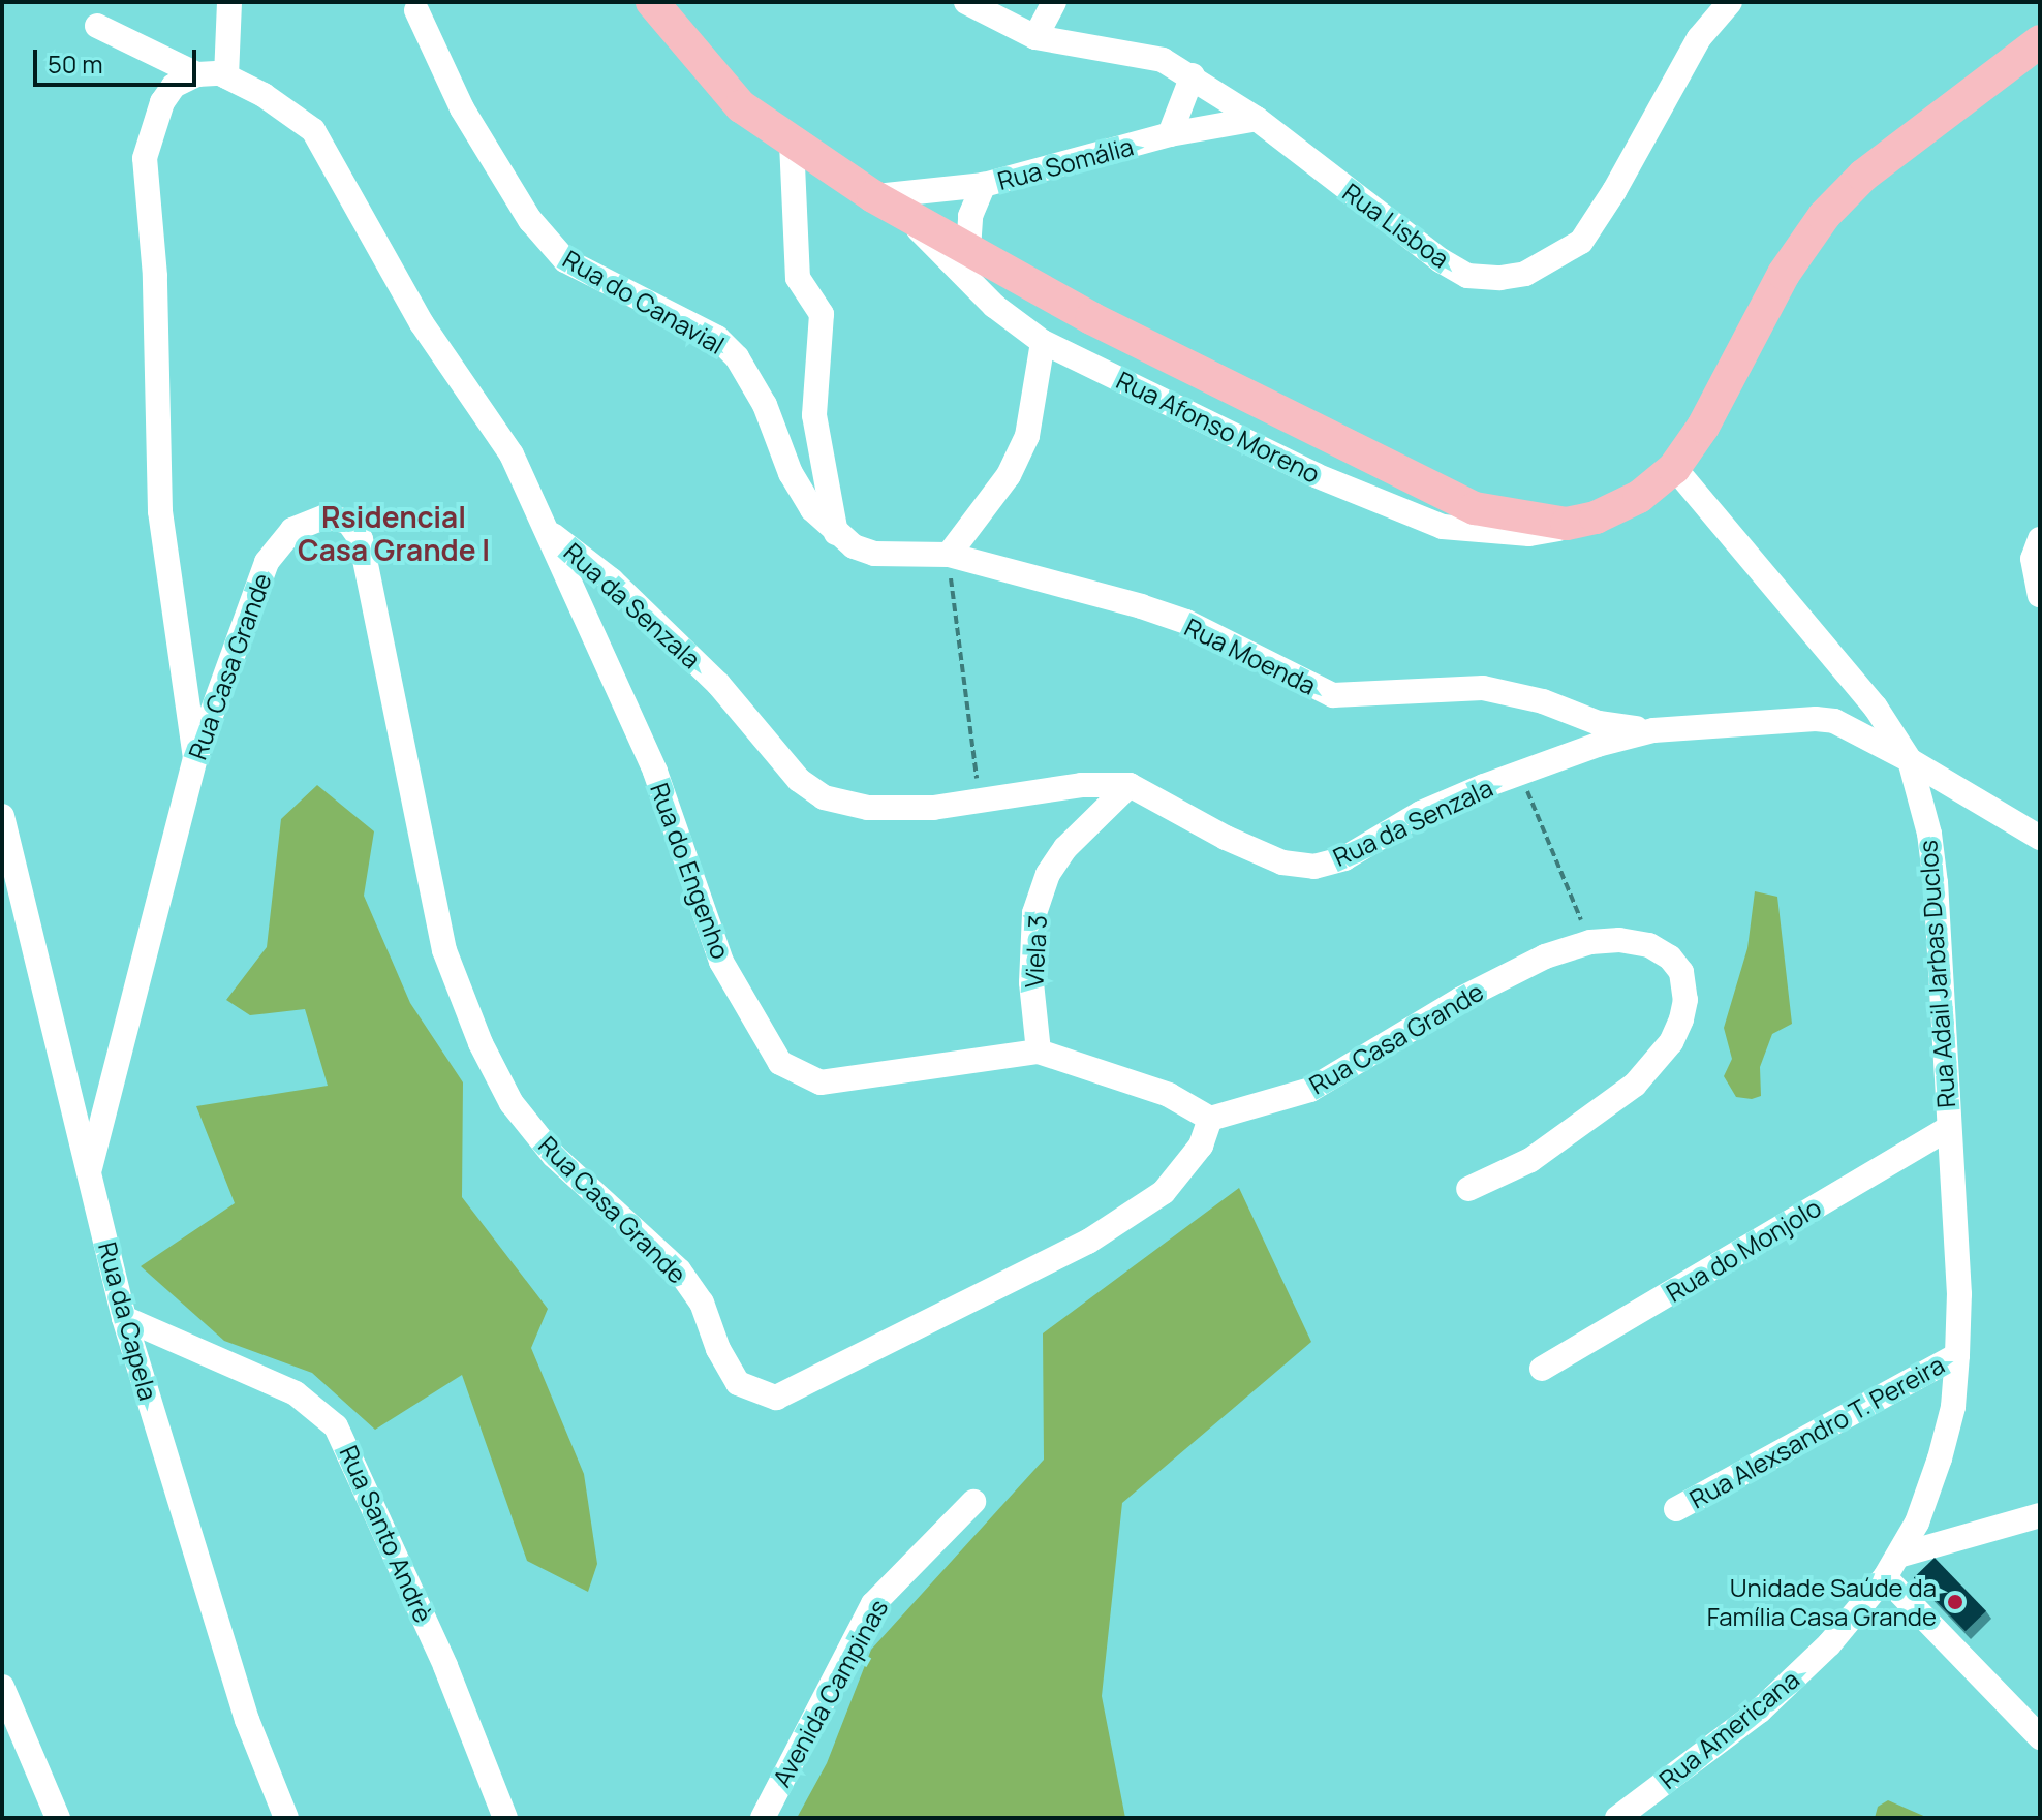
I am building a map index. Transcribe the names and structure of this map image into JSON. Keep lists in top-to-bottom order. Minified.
{"streets":{"main road":["Rua Afonso Moreno"],"street":["Rua Somália","Rua Lisboa","Rua do Canavial","Rua da Senzala","Rua Moenda","Rua Casa Grande","Rua do Engenho","Viela 3","Rua Adail Jarbas Duclos","Rua do Monjolo","Rua da Capela","Rua Alexsandro T. Pereira","Rua Santo Andrè","Avenida Campinas","Rua Americana"]},"crossings":[["Rua Somália","Rua Lisboa"],["Rua Somália","Rua Afonso Moreno"],["Rua do Canavial","Rua Moenda"],["Rua Afonso Moreno","Rua Adail Jarbas Duclos"],["Rua da Senzala","Rua Moenda"],["Rua da Senzala","Rua do Engenho"],["Rua da Senzala","Viela 3"],["Rua da Senzala","Rua Adail Jarbas Duclos"],["Rua Casa Grande","Rua do Engenho"],["Rua Casa Grande","Rua da Capela"],["Rua do Engenho","Viela 3"],["Rua Adail Jarbas Duclos","Rua do Monjolo"],["Rua Adail Jarbas Duclos","Rua Alexsandro T. Pereira"],["Rua Adail Jarbas Duclos","Rua Americana"],["Rua da Capela","Rua Santo Andrè"]],"districts":["Rsidencial Casa Grande I"],"places":["Unidade Saúde da Família Casa Grande"],"scale_bar":"50 m"}
